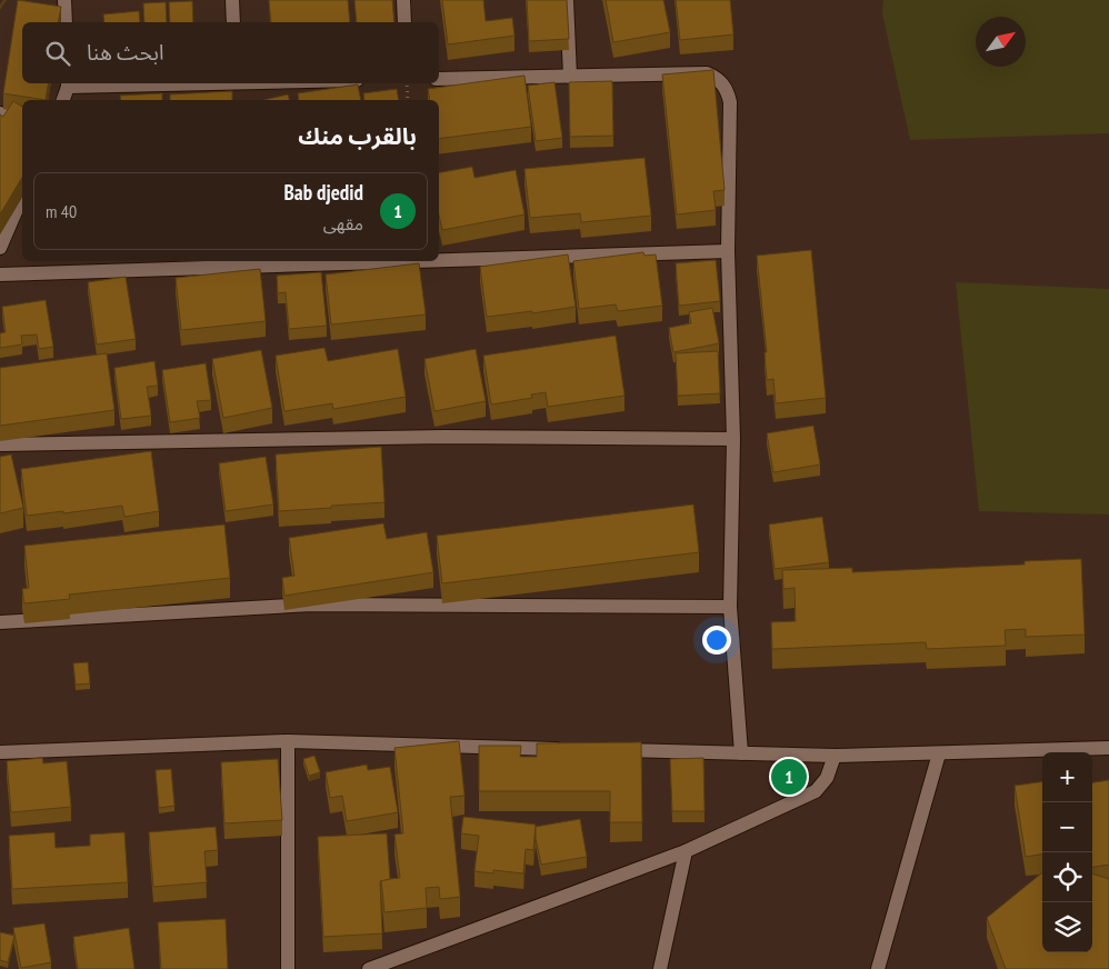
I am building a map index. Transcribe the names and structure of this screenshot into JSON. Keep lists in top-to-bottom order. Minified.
{"north":"top right","page":{"search":"ابحث هنا","heading":"بالقرب منك","list":[{"mark":"1","name":"Bab djedid","note":"مقهى","value":"40 m"}],"map_buttons":["+","−"],"pins":"1"}}
